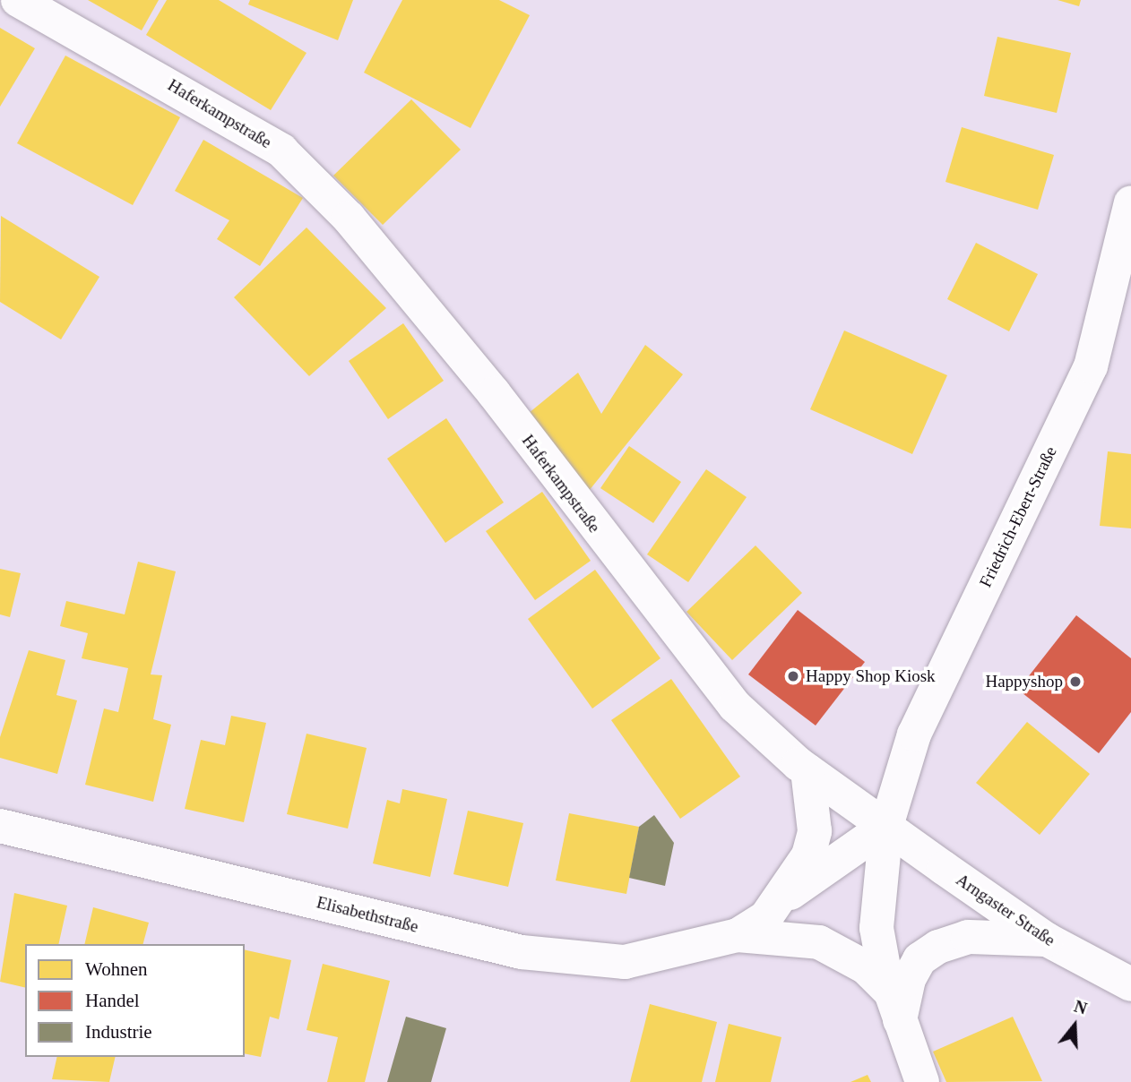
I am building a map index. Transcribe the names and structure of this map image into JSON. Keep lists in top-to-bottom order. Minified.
{"streets":{"street":["Haferkampstraße","Friedrich-Ebert-Straße","Arngaster Straße","Elisabethstraße"]},"crossings":[["Haferkampstraße","Friedrich-Ebert-Straße"],["Haferkampstraße","Arngaster Straße"],["Friedrich-Ebert-Straße","Arngaster Straße"]],"places":["Happy Shop Kiosk","Happyshop"],"legend":["Wohnen","Handel","Industrie"],"north":"top"}
